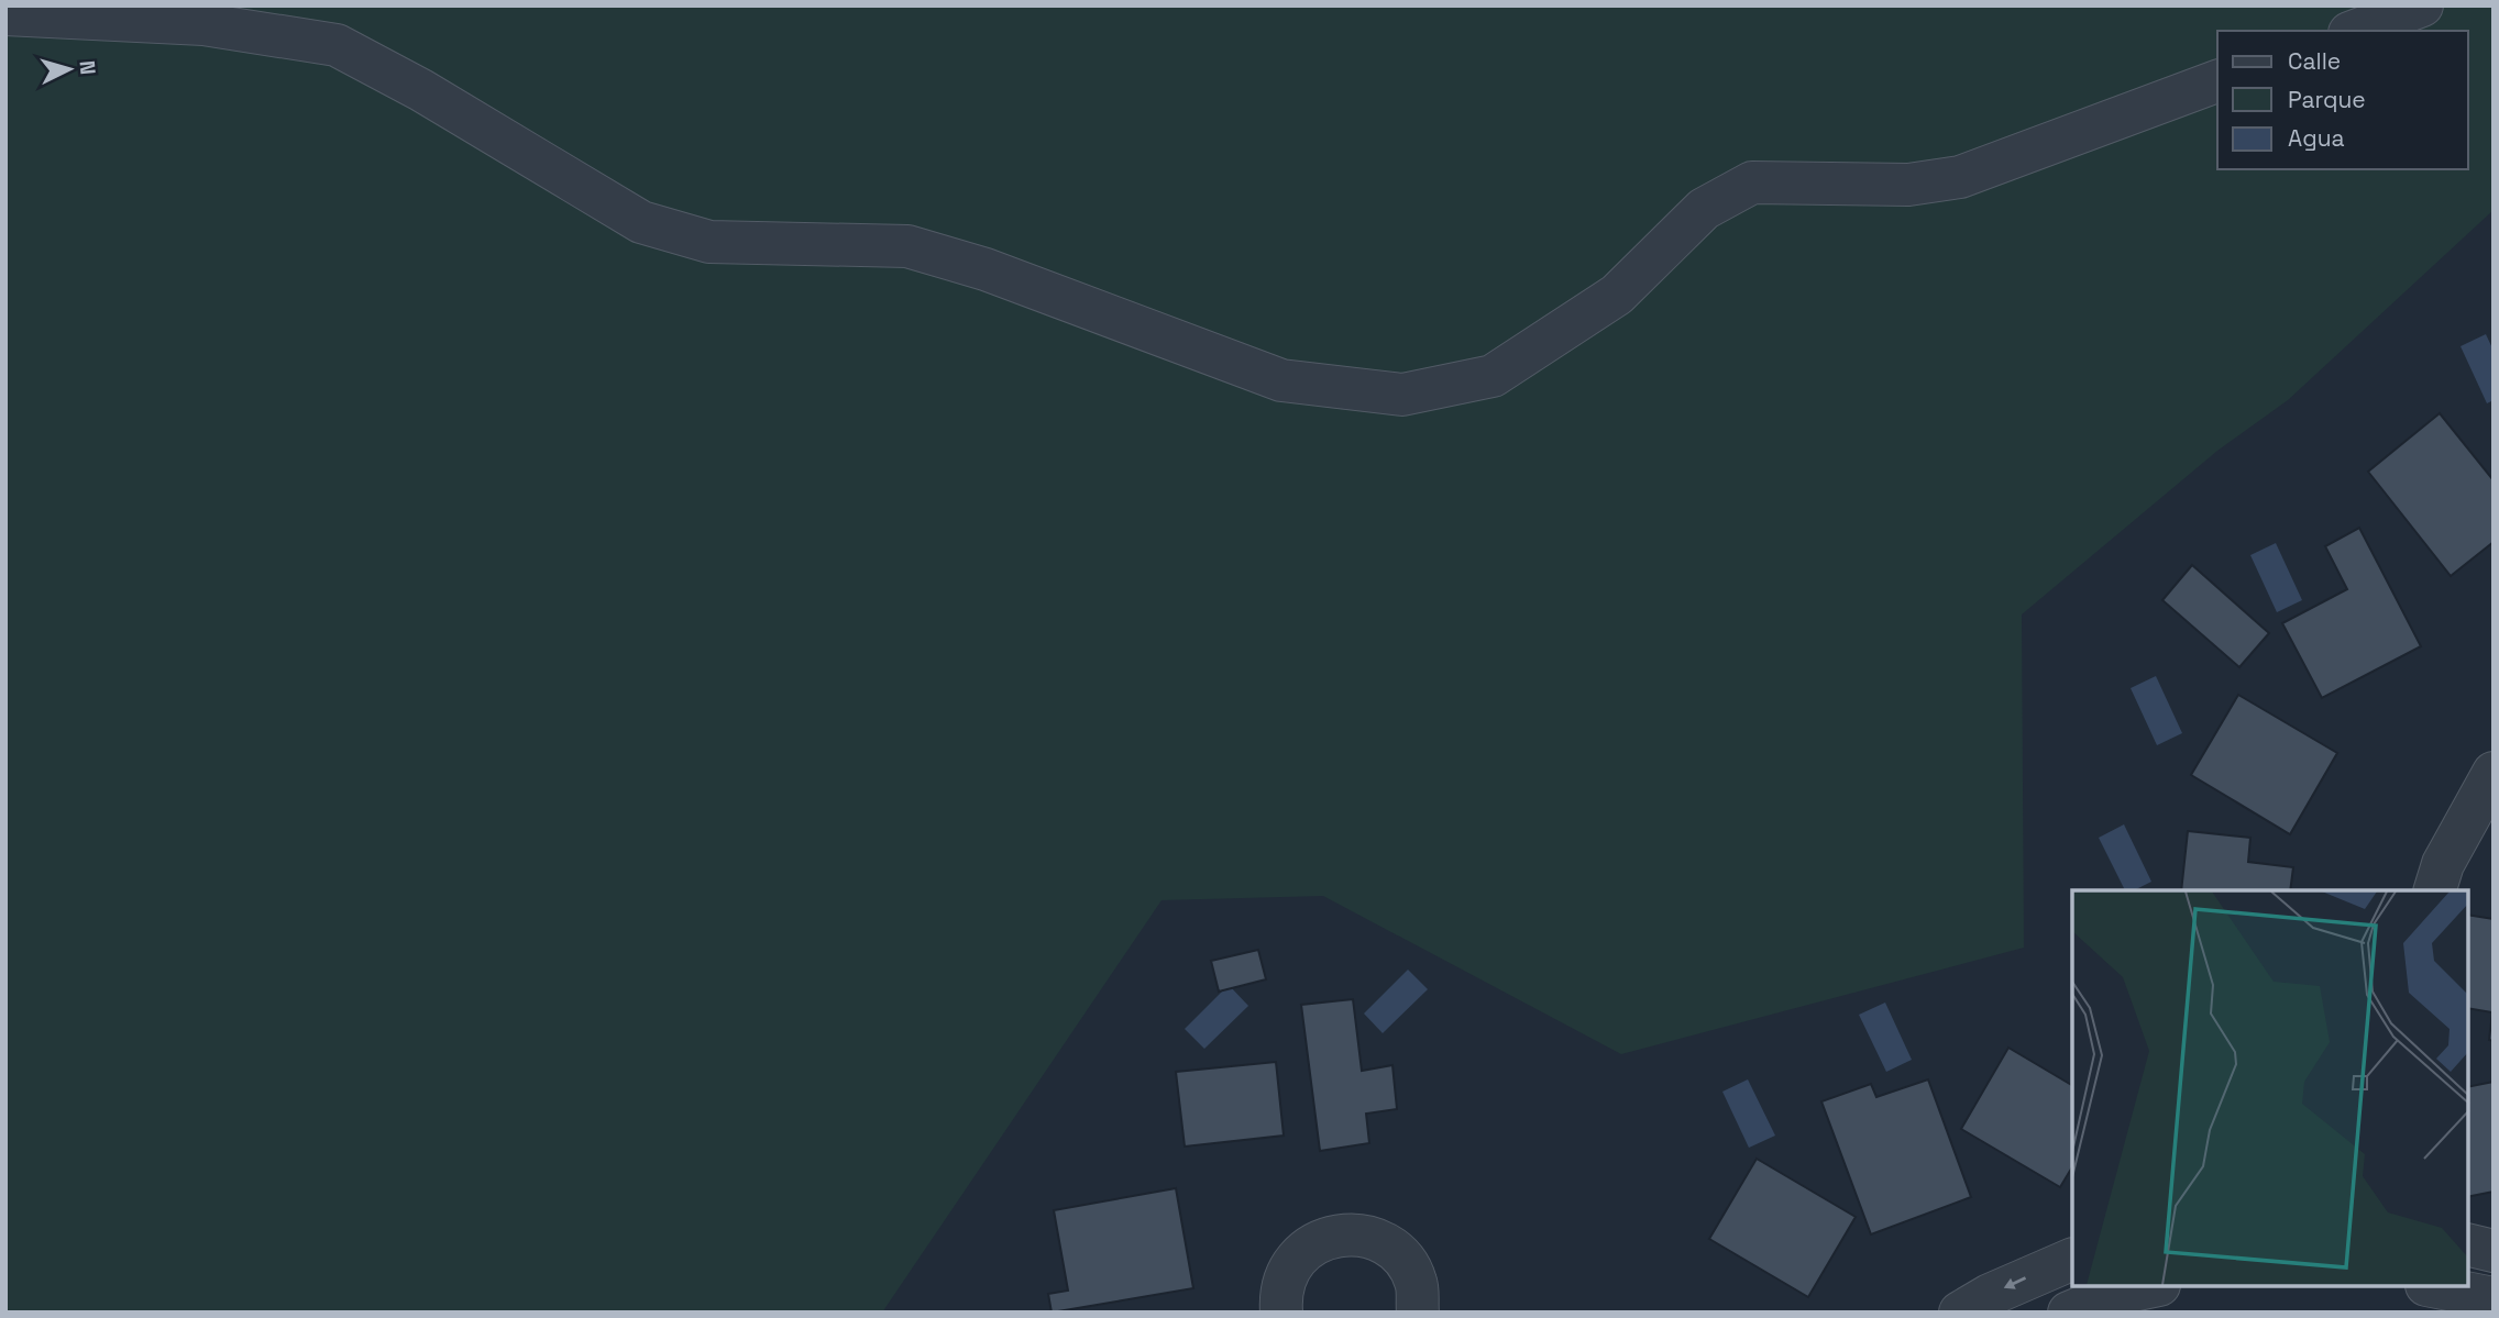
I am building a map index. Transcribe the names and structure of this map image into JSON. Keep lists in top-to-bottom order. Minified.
{"legend":["Calle","Parque","Agua"],"north":"right"}
